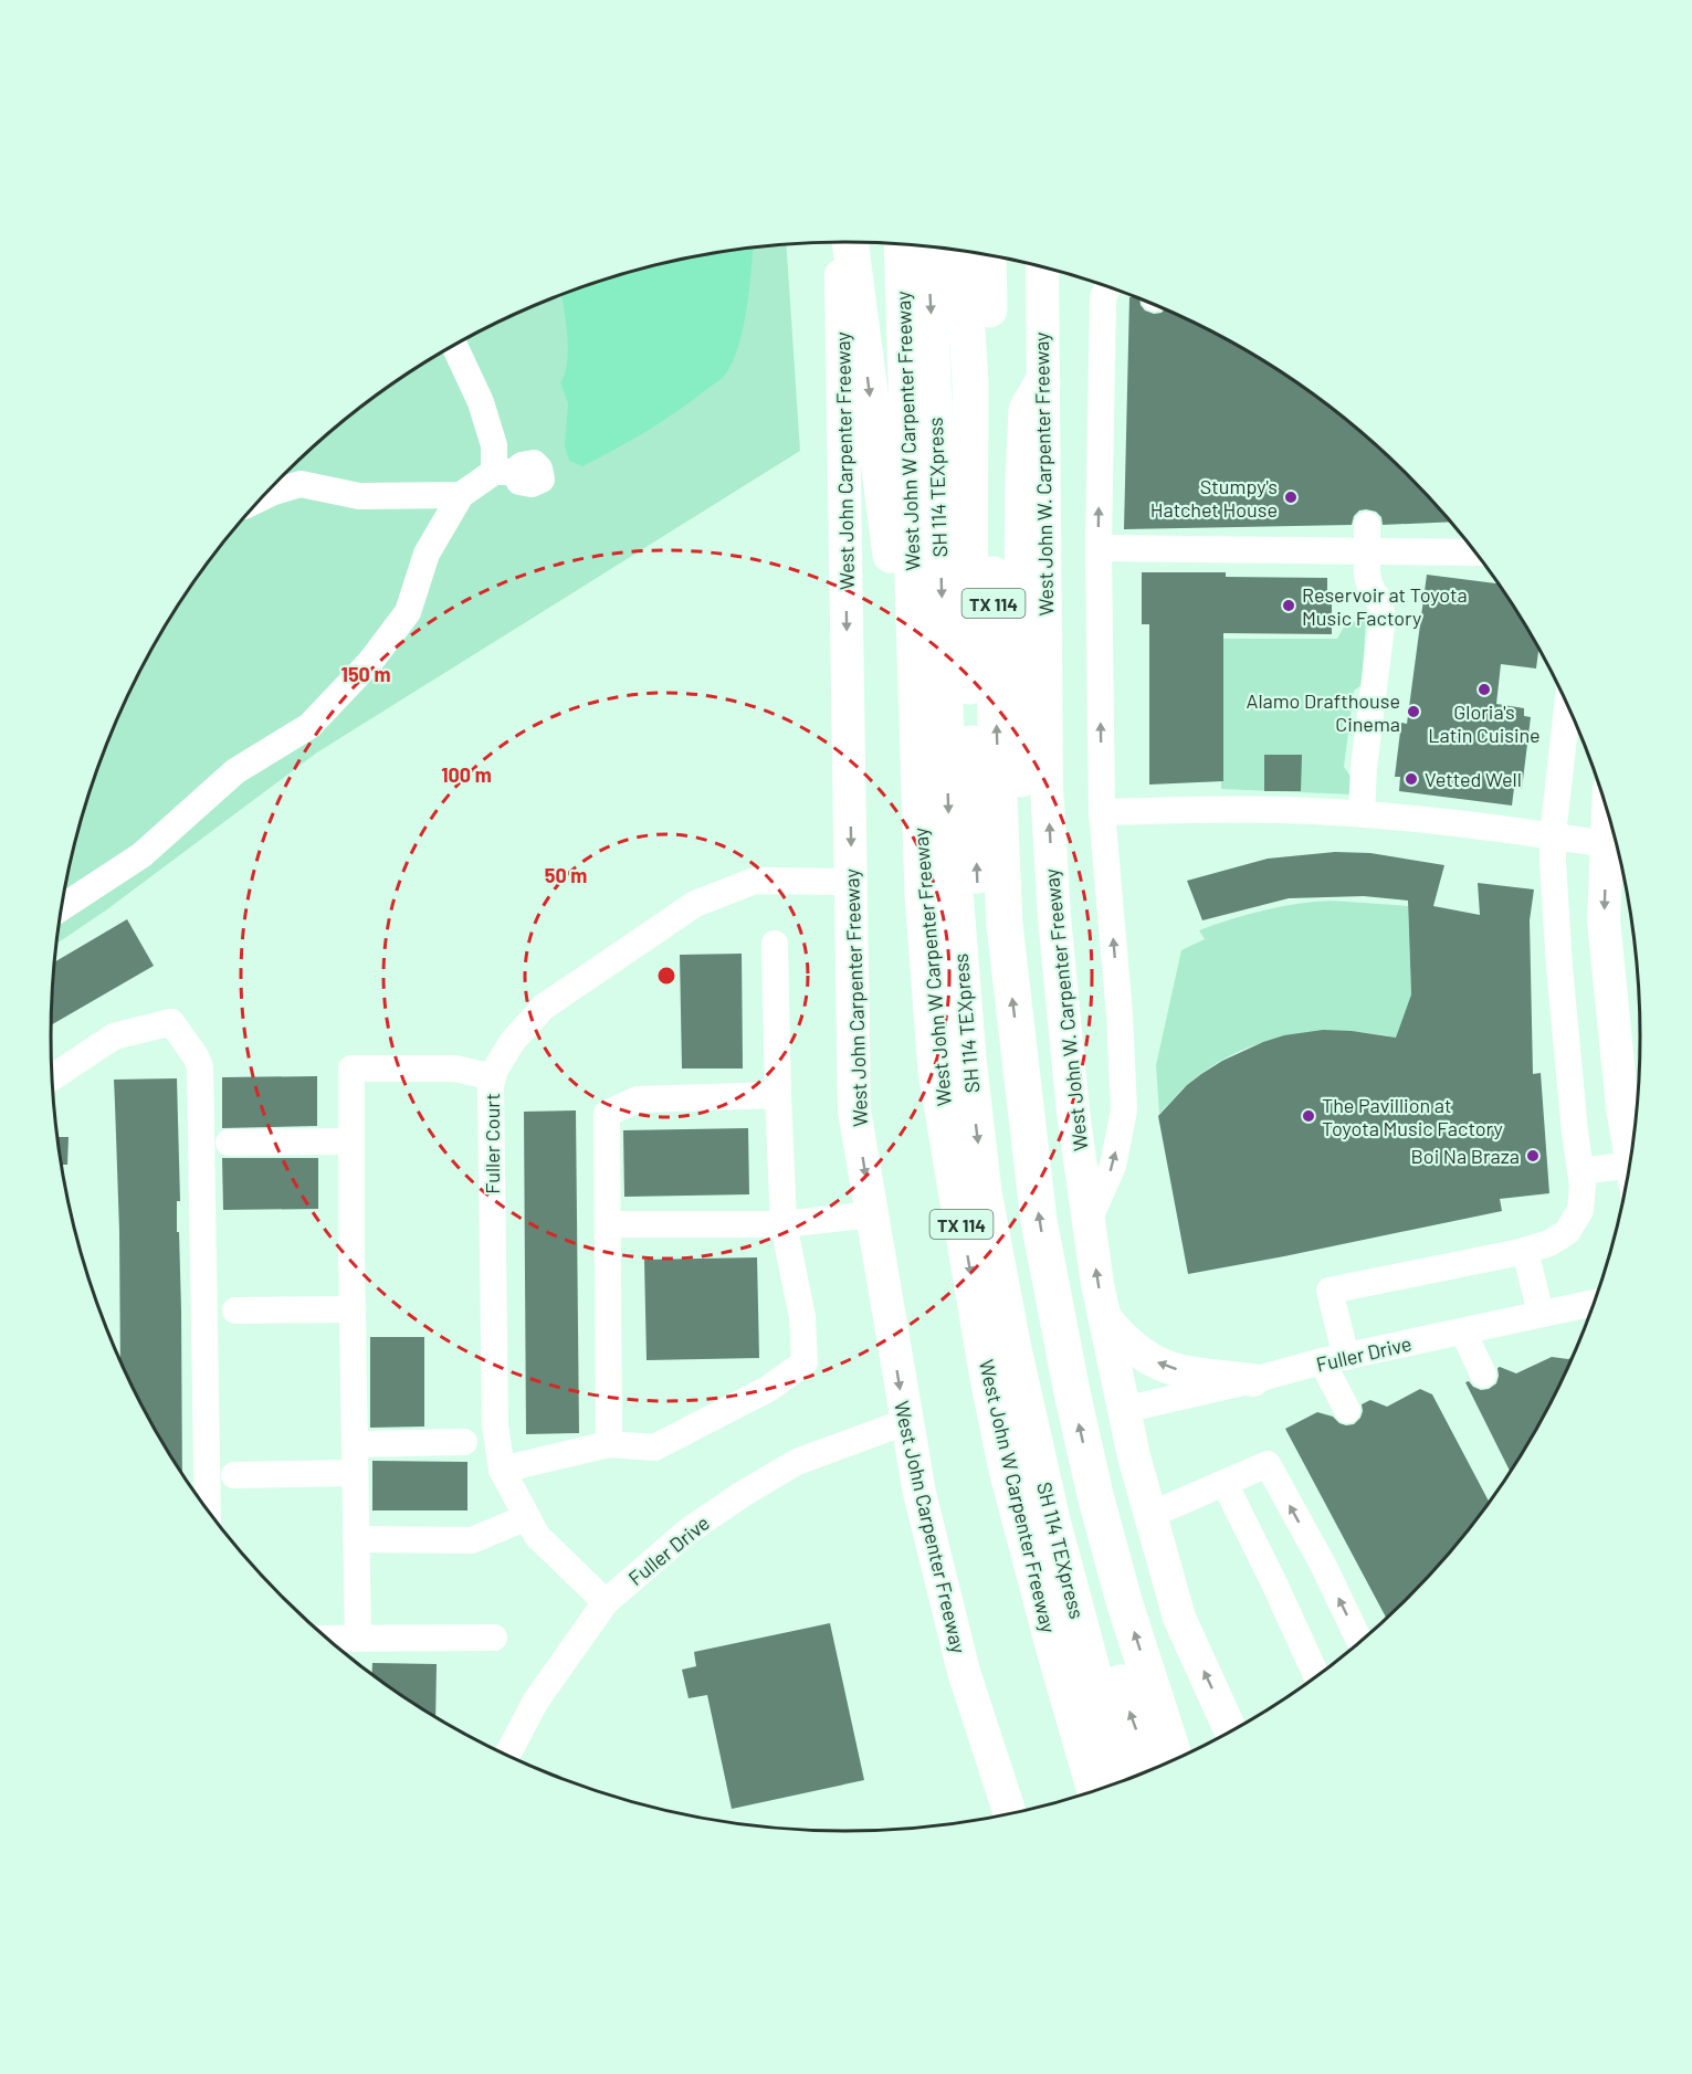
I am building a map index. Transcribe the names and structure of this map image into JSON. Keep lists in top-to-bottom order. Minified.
{"streets":{"highway":["West John W Carpenter Freeway","SH 114 TEXpress","TX 114"],"main road":["West John Carpenter Freeway","West John W. Carpenter Freeway"],"street":["Fuller Court","Fuller Drive"]},"crossings":[["West John Carpenter Freeway","Fuller Court"],["West John Carpenter Freeway","Fuller Drive"],["West John W. Carpenter Freeway","Fuller Drive"],["Fuller Court","Fuller Drive"]],"one_way":["West John Carpenter Freeway","West John W. Carpenter Freeway"],"places":["Stumpy's Hatchet House","Reservoir at Toyota Music Factory","Gloria's Latin Cuisine","Alamo Drafthouse Cinema","Vetted Well","The Pavillion at Toyota Music Factory","Boi Na Braza"],"rings":["150 m","100 m","50 m"]}
